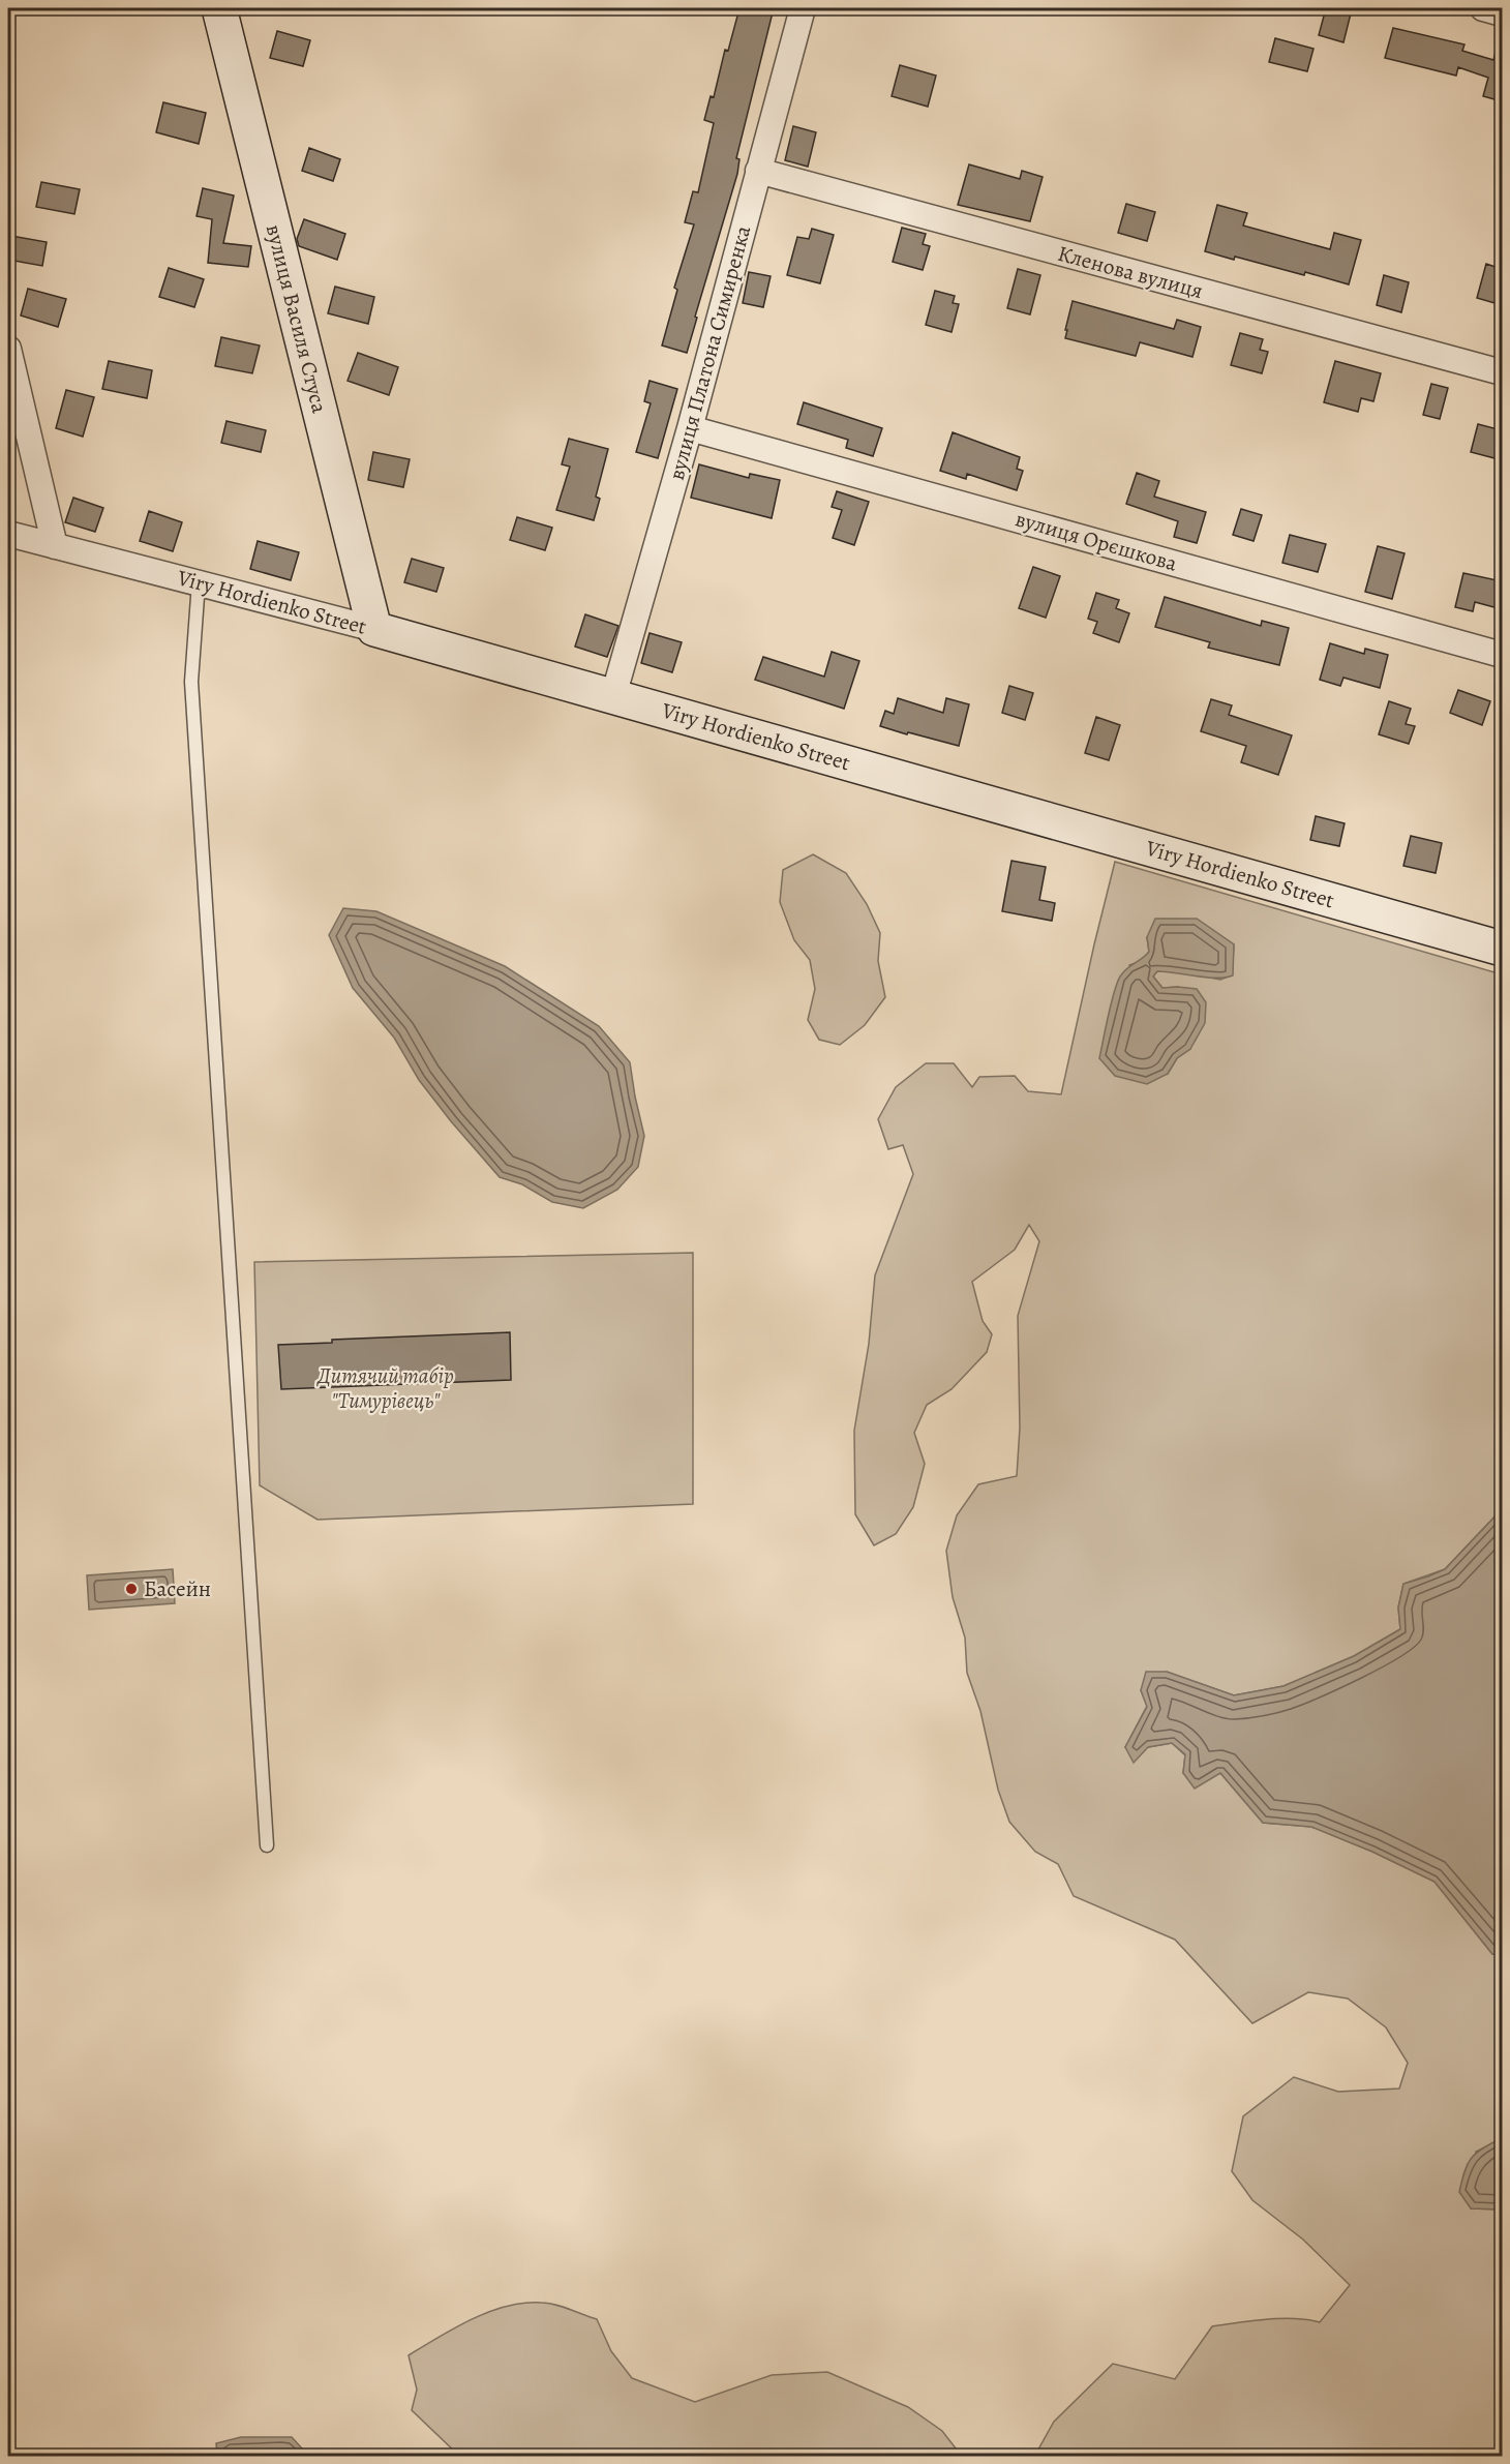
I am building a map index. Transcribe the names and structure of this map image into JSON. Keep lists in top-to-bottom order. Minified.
{"streets":{"street":["Кленова вулиця","вулиця Василя Стуса","вулиця Платона Симиренка","вулиця Орєшкова","Viry Hordienko Street"]},"crossings":[["Кленова вулиця","вулиця Платона Симиренка"],["вулиця Василя Стуса","Viry Hordienko Street"],["вулиця Платона Симиренка","вулиця Орєшкова"],["вулиця Платона Симиренка","Viry Hordienko Street"]],"parks":["Дитячий табір \"Тимурівець\""],"places":["Басейн"]}
